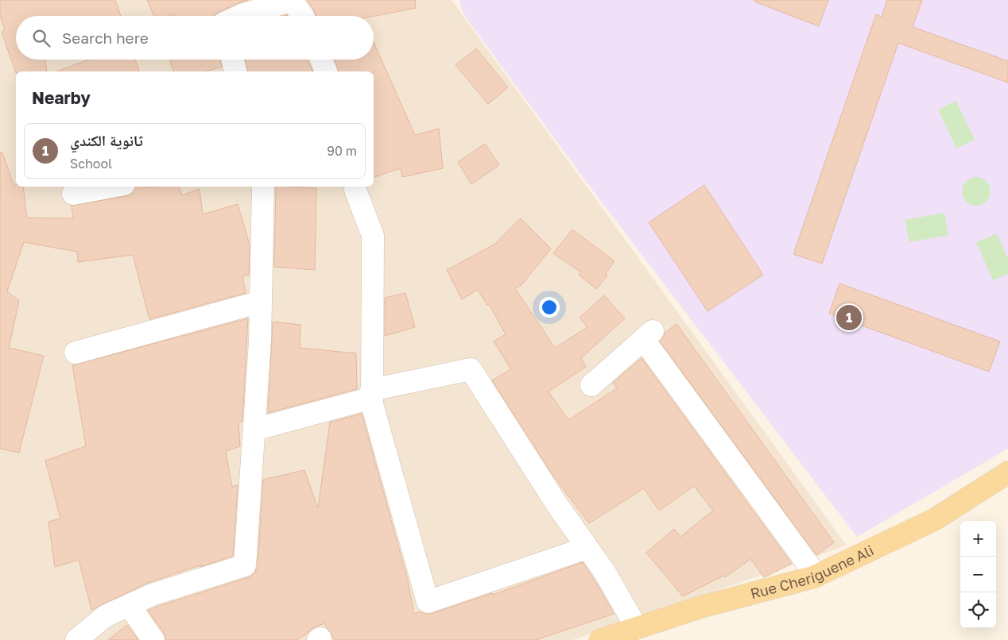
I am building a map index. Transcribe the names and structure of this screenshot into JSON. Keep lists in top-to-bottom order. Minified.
{"streets":{"main road":["Rue Cheriguene Ali"]},"page":{"search":"Search here","heading":"Nearby","list":[{"mark":"1","name":"ثانوية الكندي","note":"School","value":"90 m"}],"pins":"1","map_buttons":["+","−"]}}
